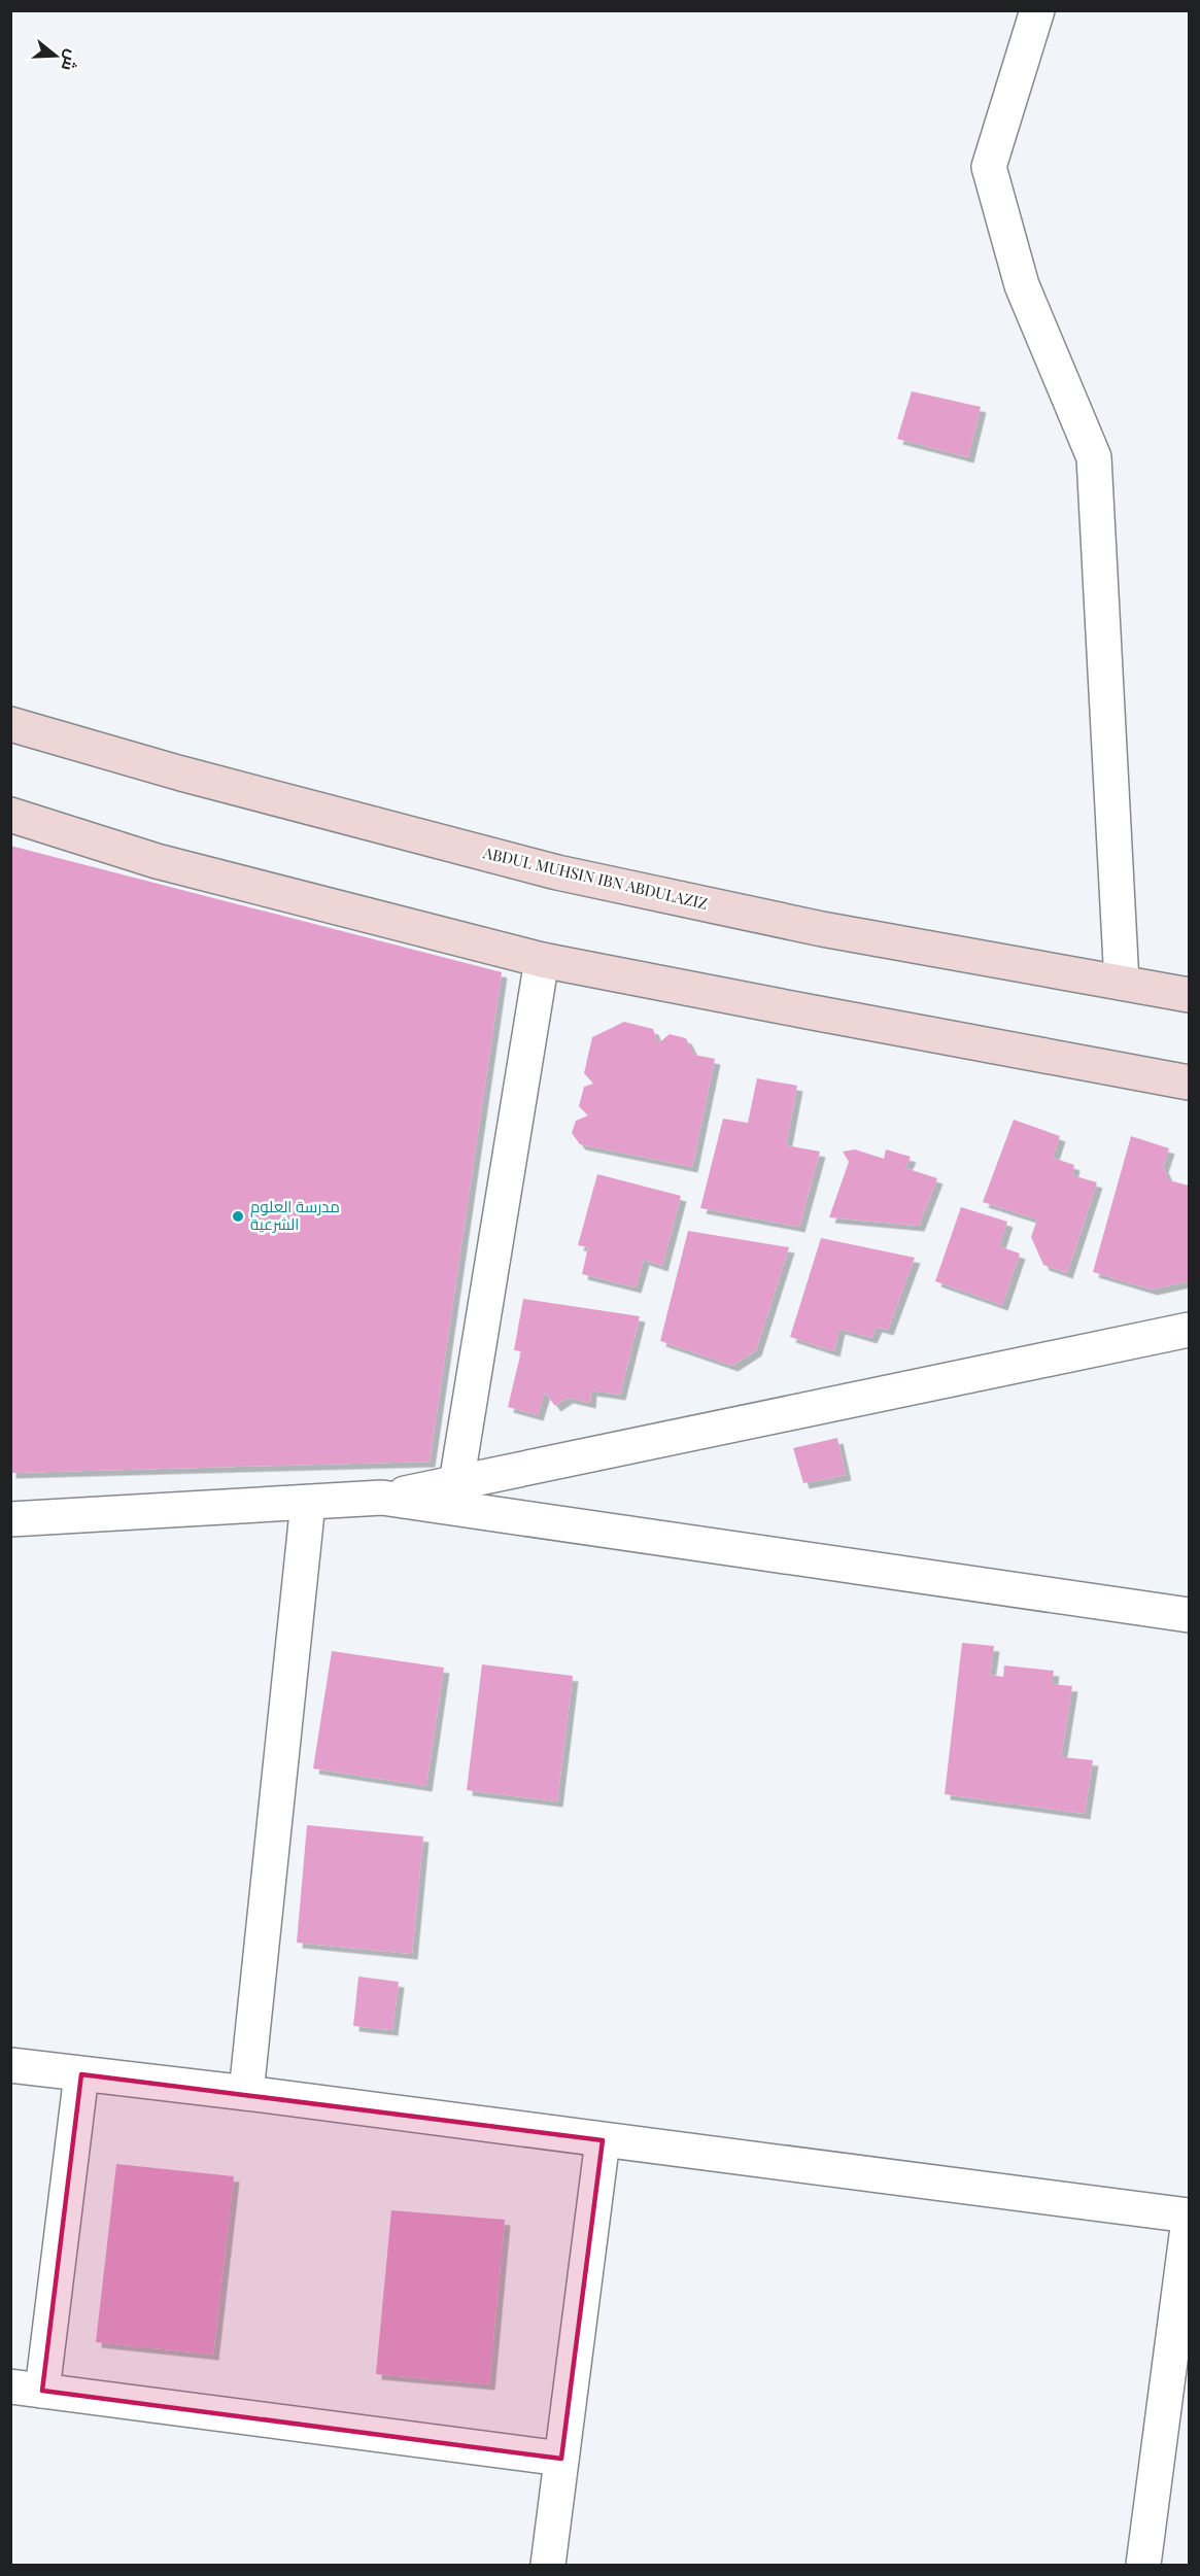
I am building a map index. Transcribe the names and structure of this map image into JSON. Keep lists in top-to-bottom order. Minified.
{"streets":{"main road":["ABDUL MUHSIN IBN ABDULAZIZ"]},"places":["مدرسة العلوم الشرعية"],"north":"right"}
